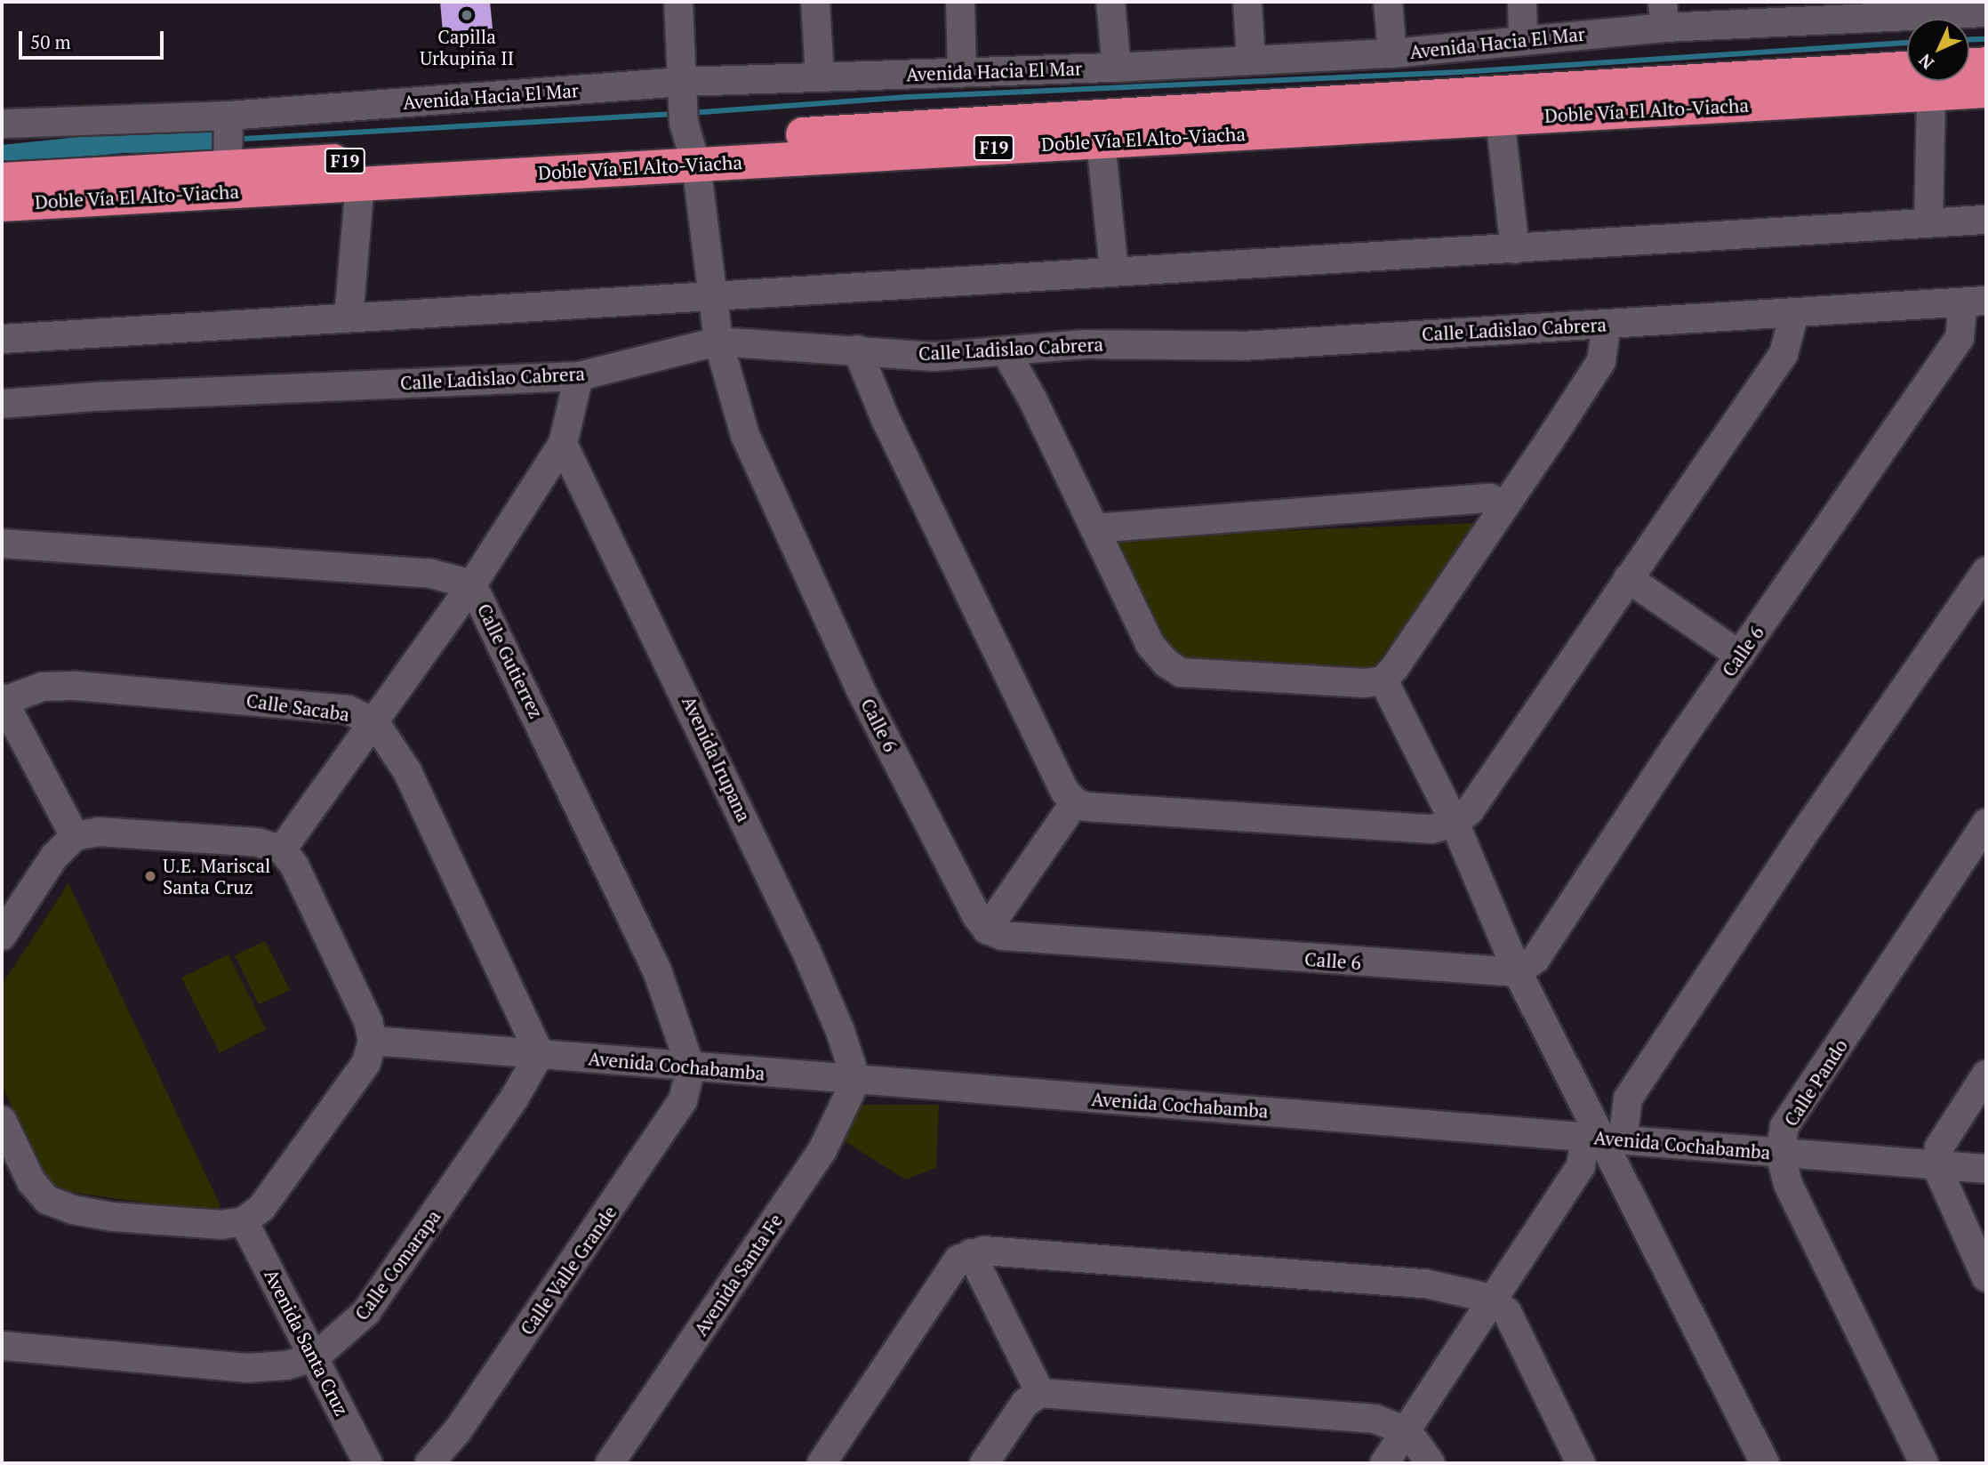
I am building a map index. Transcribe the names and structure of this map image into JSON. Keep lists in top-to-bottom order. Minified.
{"streets":{"highway":["Doble Vía El Alto-Viacha","F19"],"street":["Avenida Hacia El Mar","Calle Ladislao Cabrera","Calle 6","Calle Gutierrez","Calle Sacaba","Avenida Irupana","Avenida Cochabamba","Calle Pando","Calle Comarapa","Calle Valle Grande","Avenida Santa Fe","Avenida Santa Cruz"]},"crossings":[["Avenida Hacia El Mar","Doble Vía El Alto-Viacha"],["Avenida Hacia El Mar","Calle 6"],["Doble Vía El Alto-Viacha","Calle 6"],["Calle Ladislao Cabrera","Calle 6"],["Calle Gutierrez","Avenida Cochabamba"],["Calle Gutierrez","Calle Valle Grande"],["Calle Sacaba","Avenida Cochabamba"],["Calle Sacaba","Calle Comarapa"],["Avenida Irupana","Avenida Cochabamba"],["Avenida Irupana","Avenida Santa Fe"],["Avenida Cochabamba","Calle Pando"],["Avenida Cochabamba","Calle Comarapa"],["Avenida Cochabamba","Calle Valle Grande"],["Avenida Cochabamba","Avenida Santa Fe"],["Calle Comarapa","Avenida Santa Cruz"]],"places":["Capilla Urkupiña II","U.E. Mariscal Santa Cruz"],"scale_bar":"50 m","north":"bottom left"}
